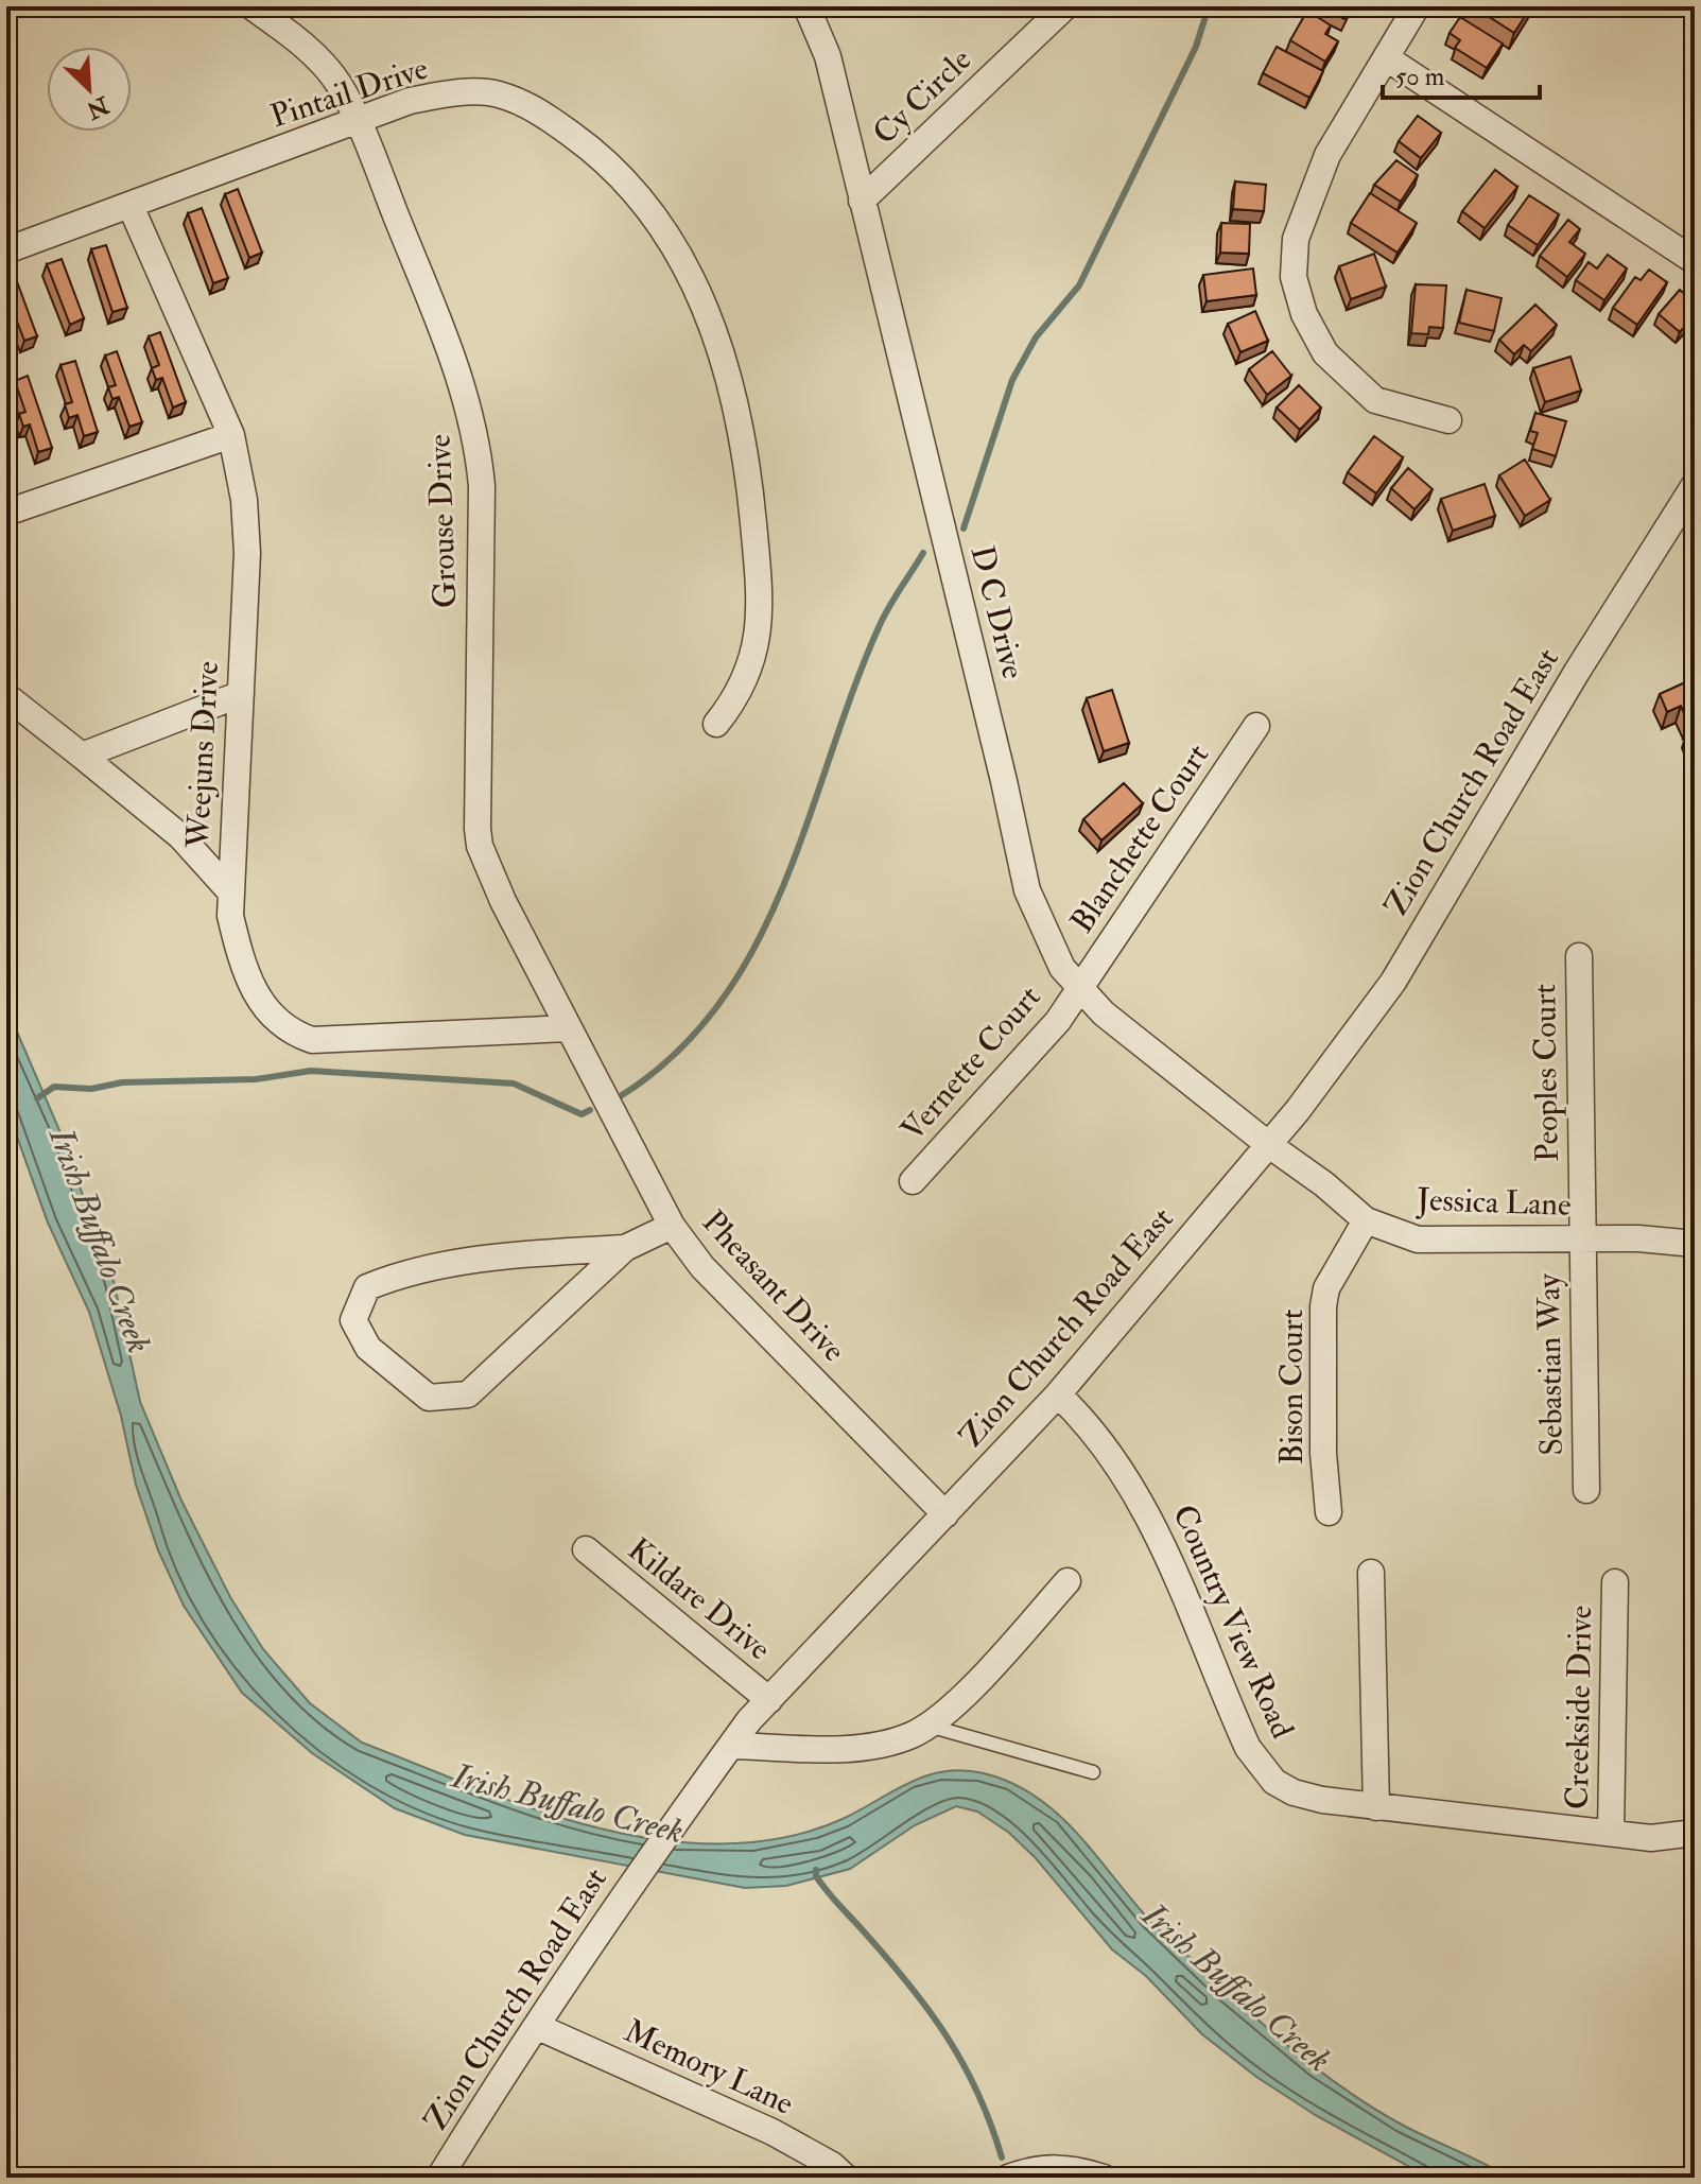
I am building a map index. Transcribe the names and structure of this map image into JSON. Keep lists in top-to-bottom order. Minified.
{"streets":{"street":["Pintail Drive","Cy Circle","Grouse Drive","D C Drive","Weejuns Drive","Zion Church Road East","Blanchette Court","Vernette Court","Peoples Court","Jessica Lane","Pheasant Drive","Sebastian Way","Bison Court","Kildare Drive","Country View Road","Creekside Drive","Memory Lane"]},"crossings":[["Pintail Drive","Grouse Drive"],["Pintail Drive","Weejuns Drive"],["Cy Circle","D C Drive"],["Grouse Drive","Weejuns Drive"],["Grouse Drive","Pheasant Drive"],["D C Drive","Zion Church Road East"],["D C Drive","Blanchette Court"],["D C Drive","Vernette Court"],["D C Drive","Jessica Lane"],["Weejuns Drive","Pheasant Drive"],["Zion Church Road East","Jessica Lane"],["Zion Church Road East","Pheasant Drive"],["Zion Church Road East","Kildare Drive"],["Zion Church Road East","Country View Road"],["Zion Church Road East","Memory Lane"],["Blanchette Court","Vernette Court"],["Peoples Court","Jessica Lane"],["Peoples Court","Sebastian Way"],["Jessica Lane","Sebastian Way"],["Jessica Lane","Bison Court"],["Country View Road","Creekside Drive"]],"water":["Irish Buffalo Creek"],"scale_bar":"50 m","north":"bottom right"}
